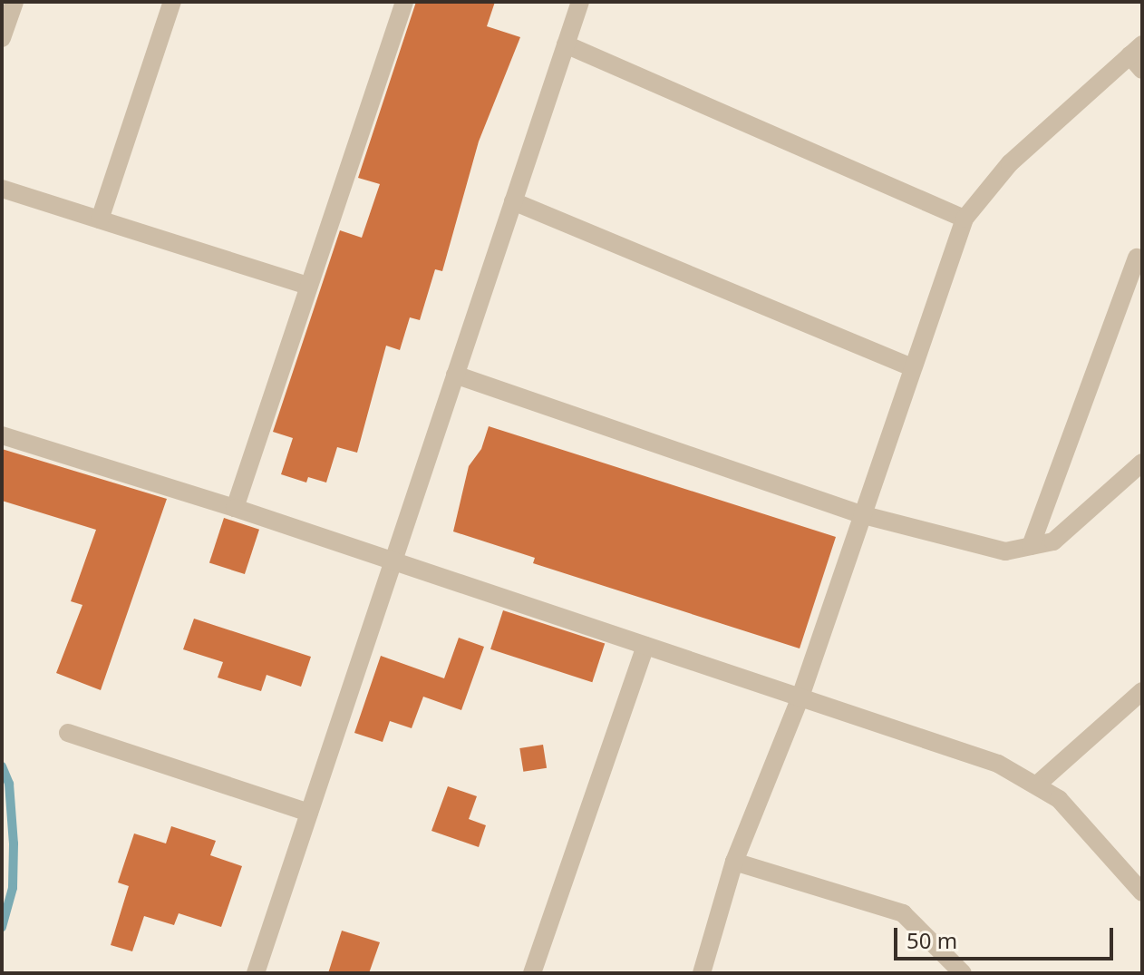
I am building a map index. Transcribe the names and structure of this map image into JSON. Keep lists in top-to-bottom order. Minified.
{"scale_bar":"50 m"}
